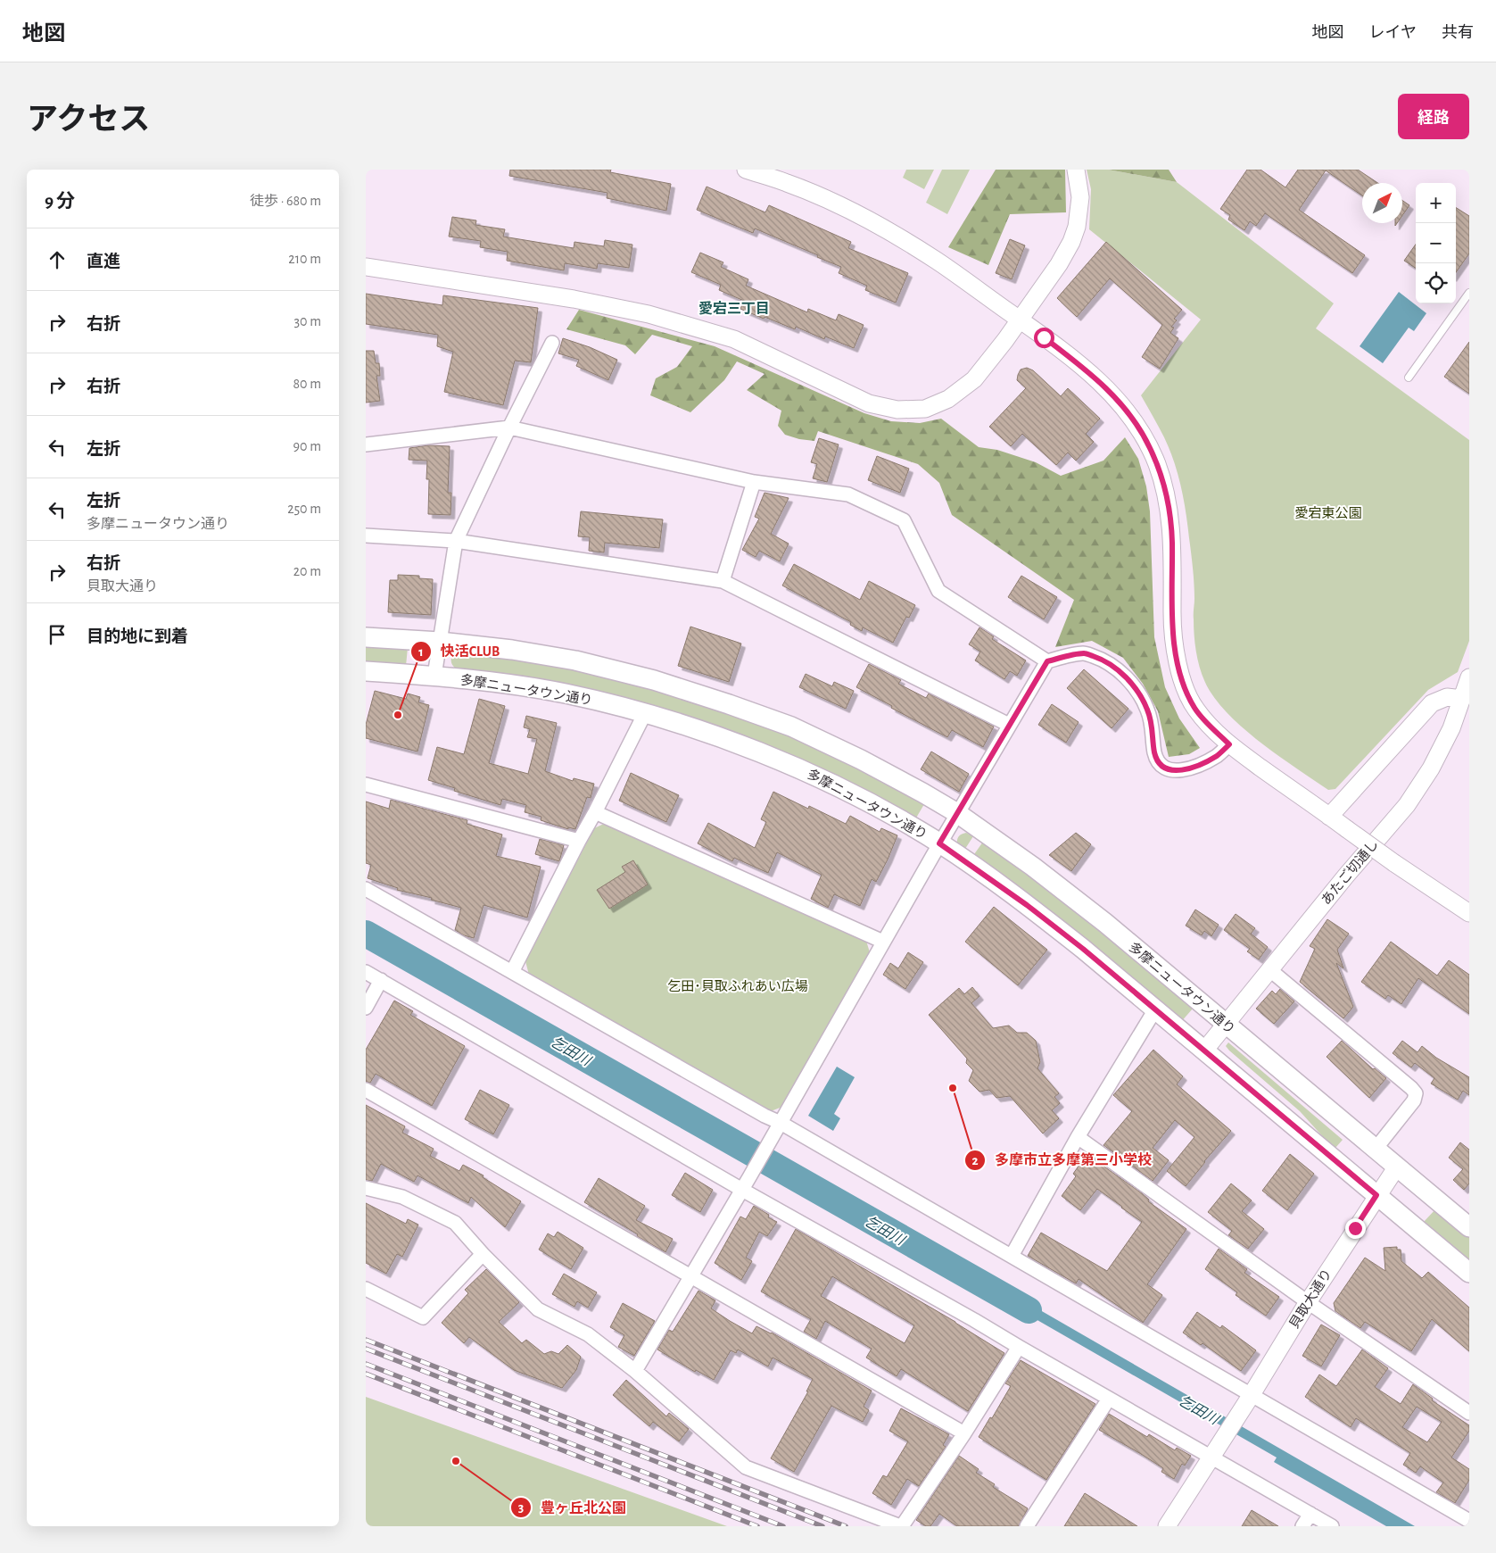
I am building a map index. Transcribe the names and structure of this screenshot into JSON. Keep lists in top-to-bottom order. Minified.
{"streets":{"main road":["多摩ニュータウン通り"],"street":["あたご切通し","貝取大通り"]},"crossings":[["多摩ニュータウン通り","あたご切通し"],["多摩ニュータウン通り","貝取大通り"]],"districts":["愛宕三丁目"],"water":["乞田川"],"parks":["愛宕東公園","乞田･貝取ふれあい広場"],"places":["快活CLUB","多摩市立多摩第三小学校","豊ヶ丘北公園"],"north":"top right","page":{"header":"地図","nav":["地図","レイヤ","共有"],"title":"アクセス","buttons":"経路","heading":["9 分","徒歩 · 680 m"],"map_buttons":["+","−"],"list":[["直進","210 m"],["右折","30 m"],["右折","80 m"],["左折","90 m"],["左折","多摩ニュータウン通り","250 m"],["右折","貝取大通り","20 m"],"目的地に到着"]}}
